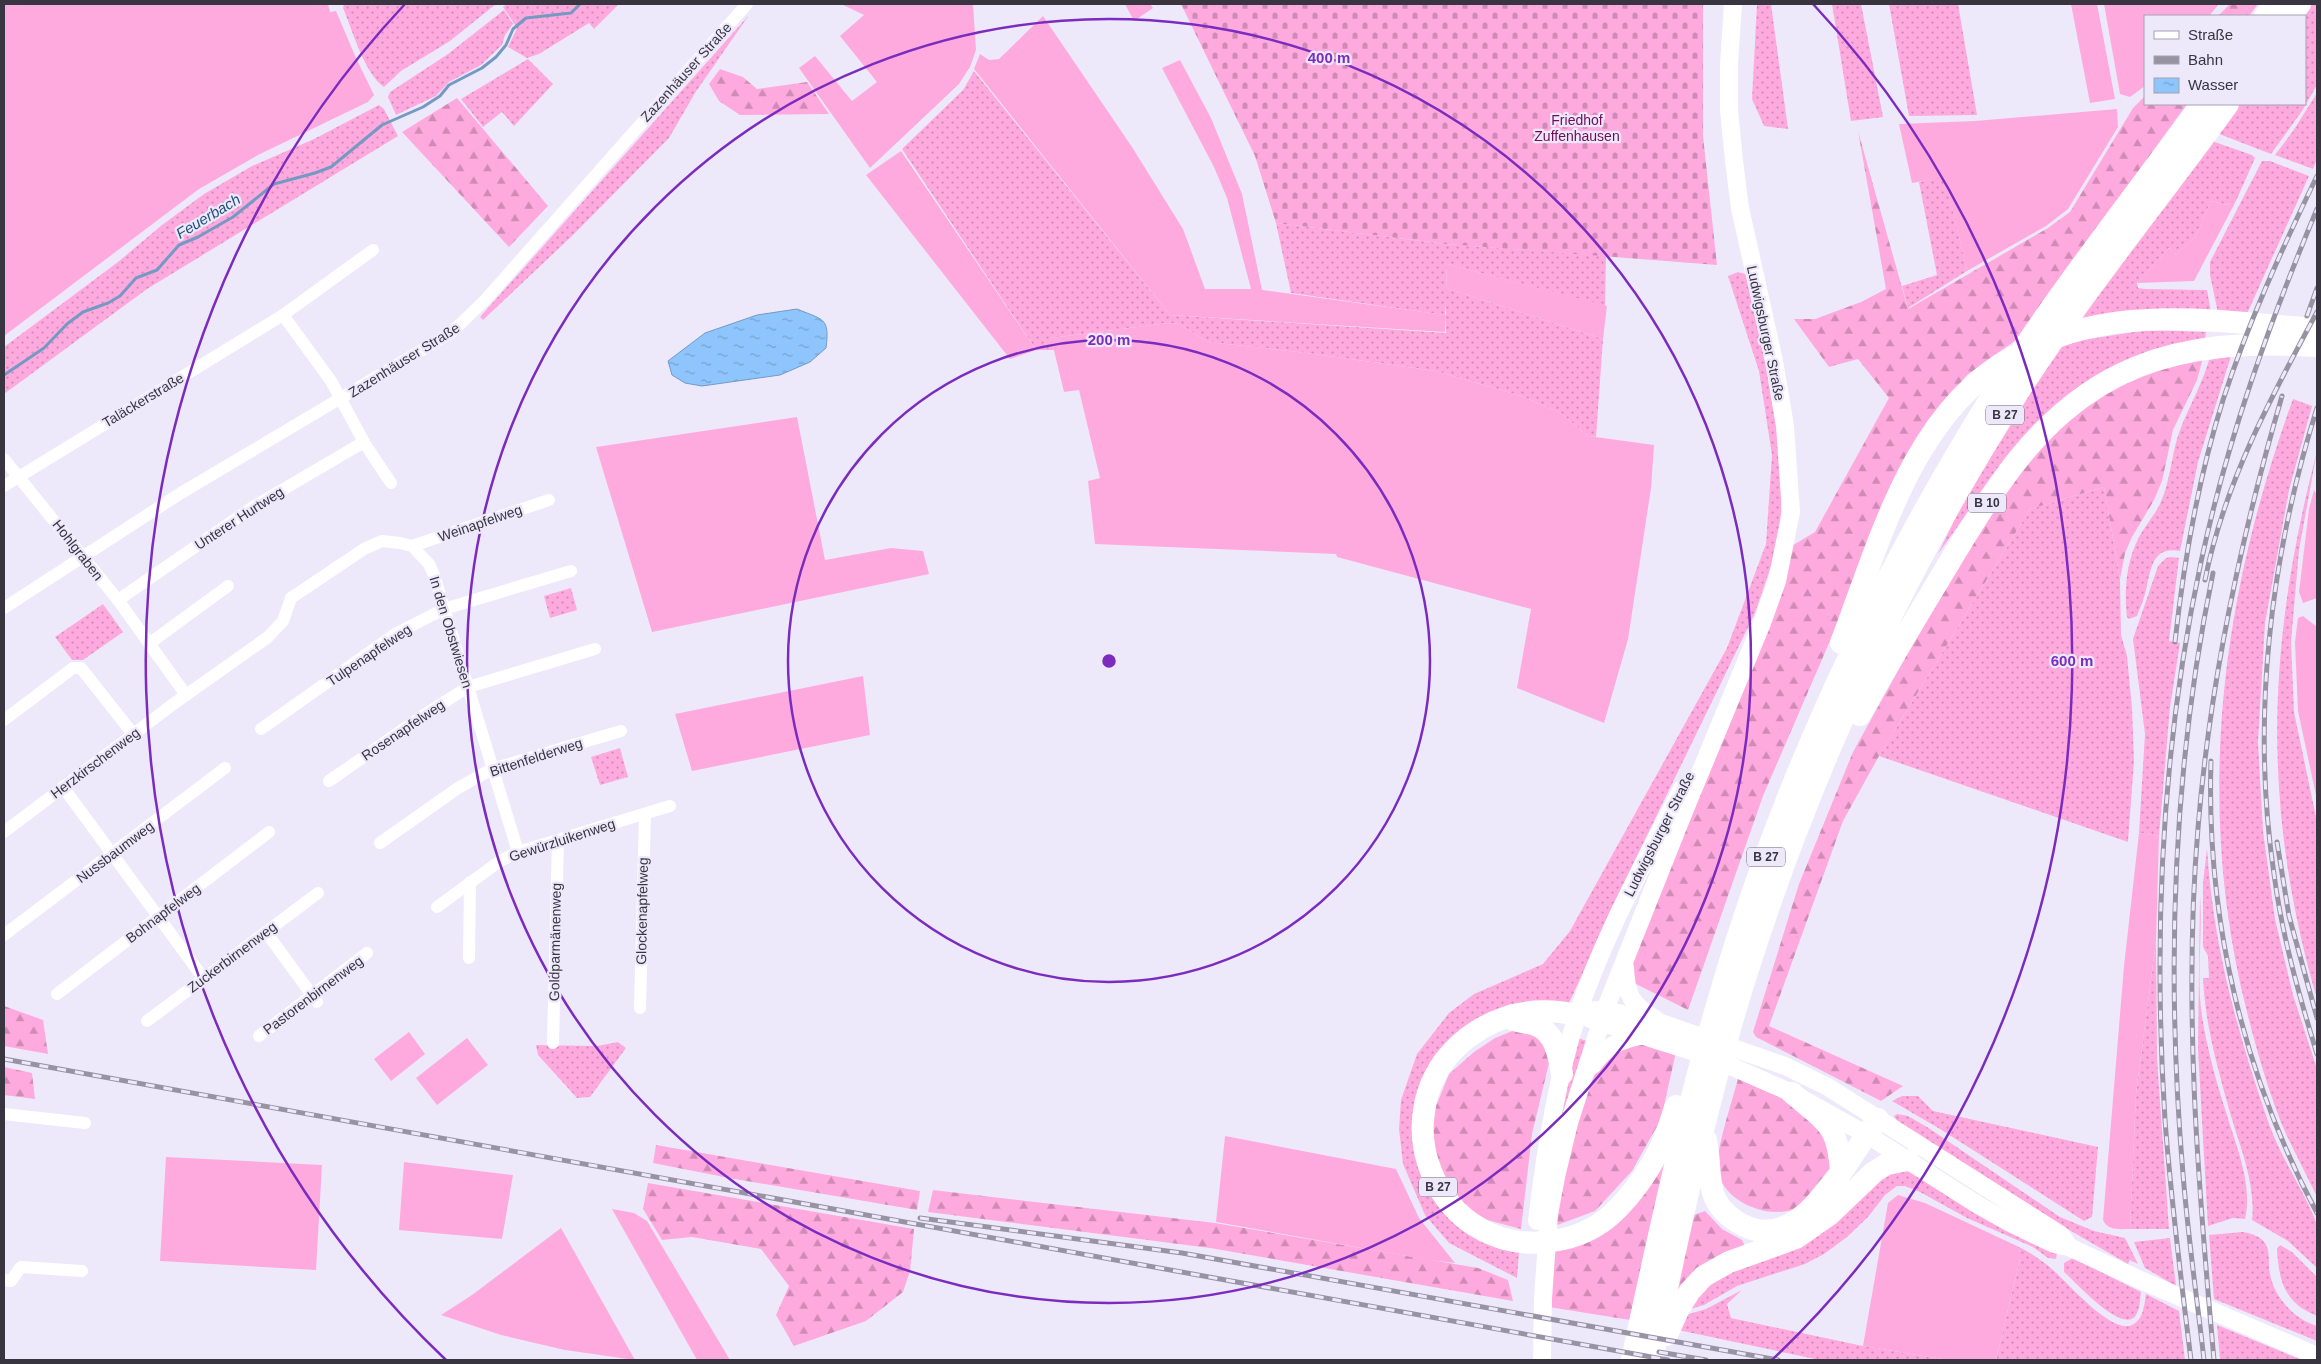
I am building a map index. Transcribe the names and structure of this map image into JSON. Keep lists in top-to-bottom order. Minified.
{"streets":{"highway":["B 27","B 10"],"main road":["Ludwigsburger Straße"],"street":["Zazenhäuser Straße","Taläckerstraße","Unterer Hurtweg","Weinapfelweg","Hohlgraben","In den Obstwiesen","Tulpenapfelweg","Rosenapfelweg","Bittenfelderweg","Herzkirschenweg","Gewürzluikenweg","Nussbaumweg","Glockenapfelweg","Bohnapfelweg","Goldparmänenweg","Zuckerbirnenweg","Pastorenbirnenweg"]},"crossings":[["Zazenhäuser Straße","Hohlgraben"],["Ludwigsburger Straße","B 27"],["Taläckerstraße","Hohlgraben"],["B 27","B 10"],["Unterer Hurtweg","Hohlgraben"],["Weinapfelweg","In den Obstwiesen"],["Hohlgraben","Herzkirschenweg"],["In den Obstwiesen","Tulpenapfelweg"],["In den Obstwiesen","Rosenapfelweg"],["In den Obstwiesen","Bittenfelderweg"],["In den Obstwiesen","Gewürzluikenweg"],["Gewürzluikenweg","Glockenapfelweg"],["Gewürzluikenweg","Goldparmänenweg"]],"water":["Feuerbach"],"parks":["Friedhof Zuffenhausen"],"legend":["Straße","Bahn","Wasser"],"rings":["400 m","200 m","600 m"]}
